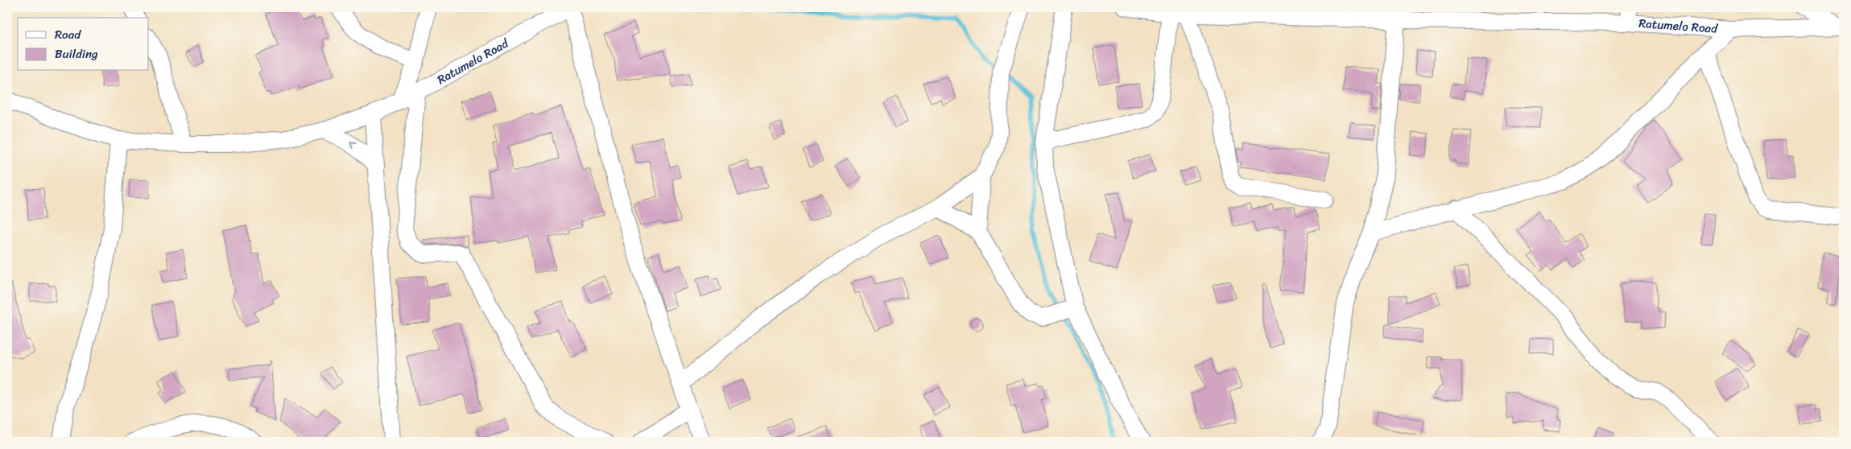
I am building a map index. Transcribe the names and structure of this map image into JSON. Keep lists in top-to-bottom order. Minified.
{"streets":{"street":["Ratumelo Road"]},"legend":["Road","Building"]}
